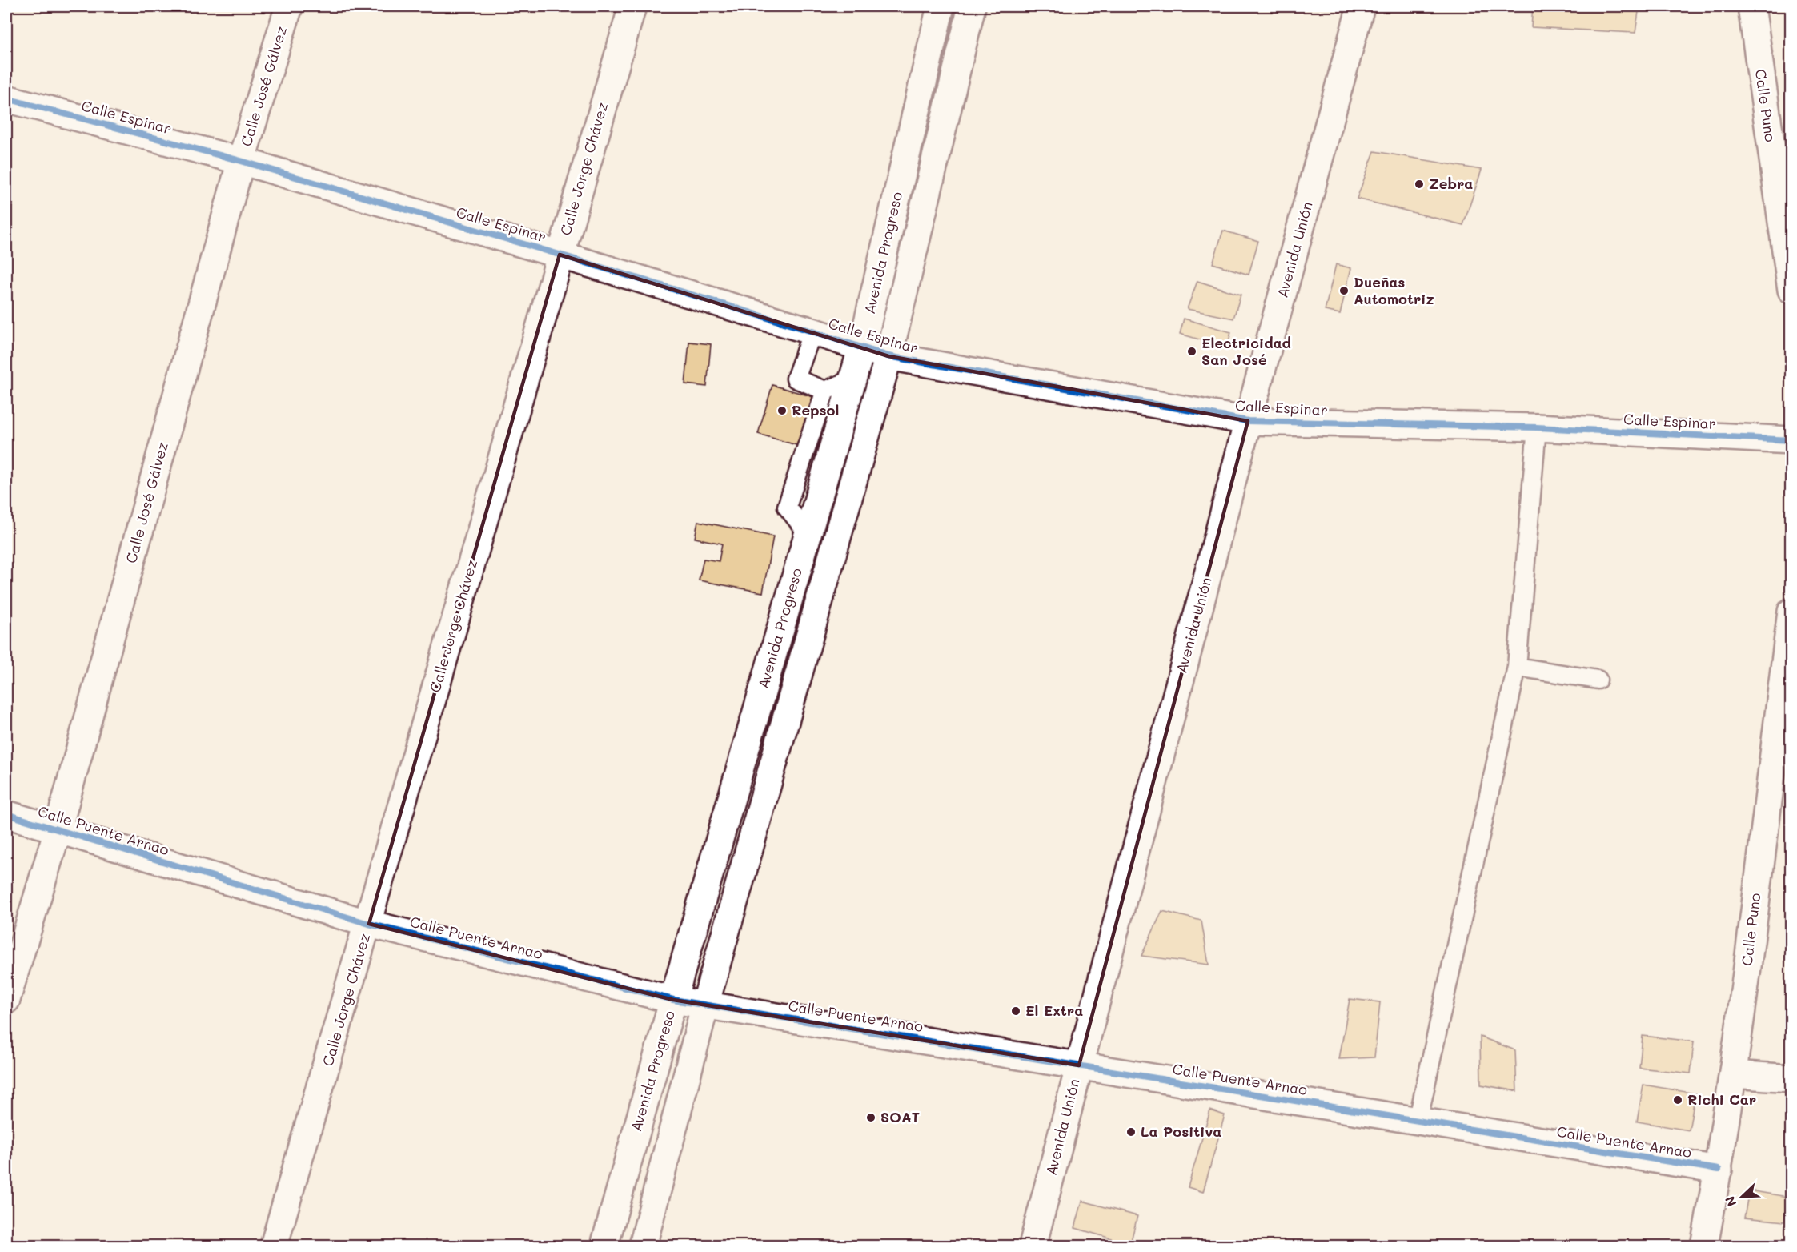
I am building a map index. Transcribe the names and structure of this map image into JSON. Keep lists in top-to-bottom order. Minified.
{"streets":{"street":["Calle José Gálvez","Calle Puno","Calle Espinar","Calle Jorge Chávez","Avenida Unión","Avenida Progreso","Calle Puente Arnao"]},"crossings":[["Calle José Gálvez","Calle Espinar"],["Calle José Gálvez","Calle Puente Arnao"],["Calle Puno","Calle Puente Arnao"],["Calle Espinar","Calle Jorge Chávez"],["Calle Espinar","Avenida Unión"],["Calle Espinar","Avenida Progreso"],["Calle Jorge Chávez","Calle Puente Arnao"],["Avenida Unión","Calle Puente Arnao"],["Avenida Progreso","Calle Puente Arnao"]],"places":["Zebra","Dueñas Automotriz","Electricidad San José","Repsol","El Extra","Richi Car","SOAT","La Positiva"],"north":"bottom left"}
